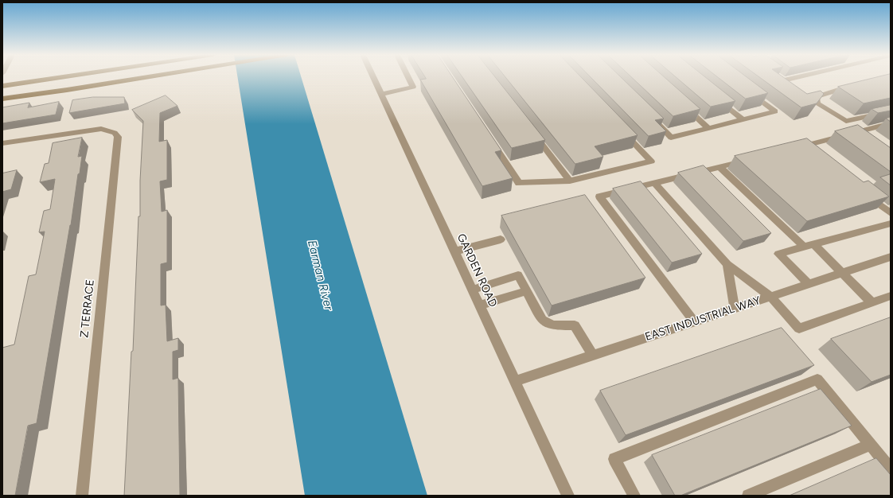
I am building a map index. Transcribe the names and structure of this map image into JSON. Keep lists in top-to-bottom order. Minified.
{"streets":{"street":["GARDEN ROAD","Z TERRACE","EAST INDUSTRIAL WAY"]},"crossings":[["GARDEN ROAD","EAST INDUSTRIAL WAY"]],"water":["Earman River"]}
